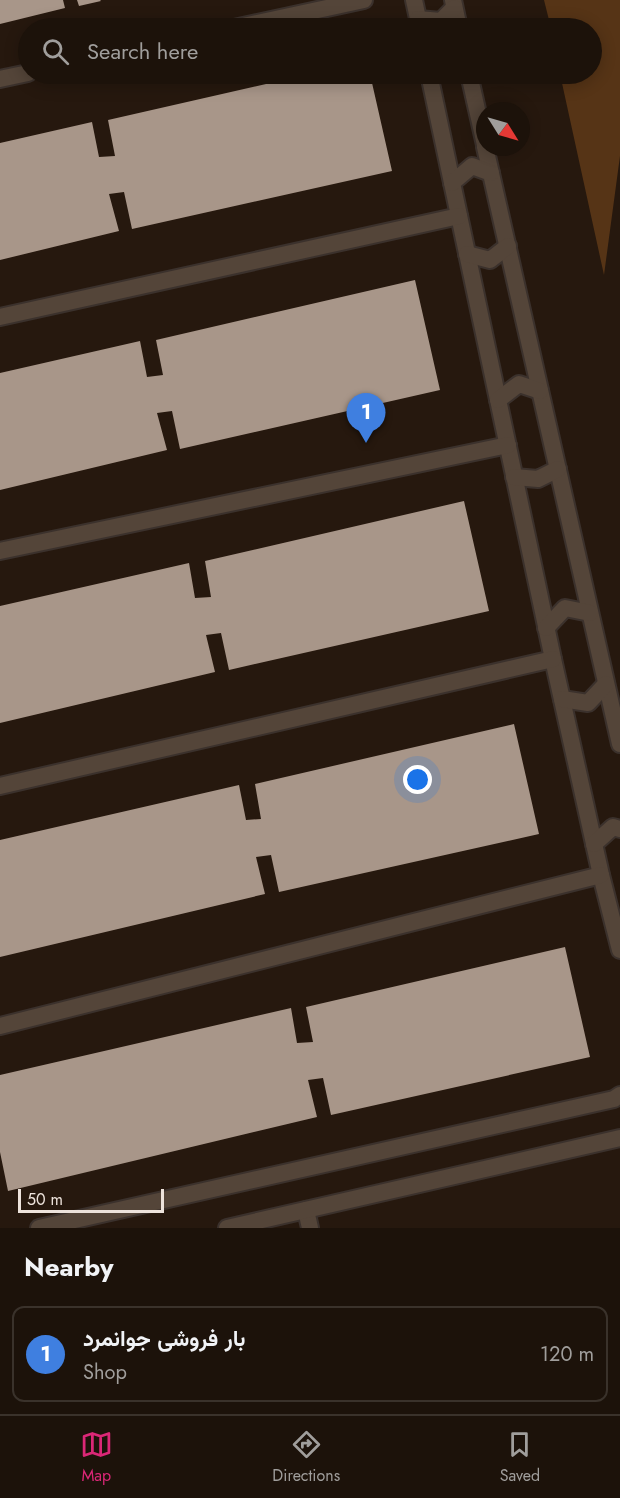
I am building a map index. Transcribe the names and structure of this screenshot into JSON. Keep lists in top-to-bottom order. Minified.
{"scale_bar":"50 m","north":"bottom right","page":{"search":"Search here","pins":"1","scale":"50 m","heading":"Nearby","list":[{"mark":"1","name":"بار فروشی جوانمرد","note":"Shop","value":"120 m"}],"nav":["Map","Directions","Saved"]}}
